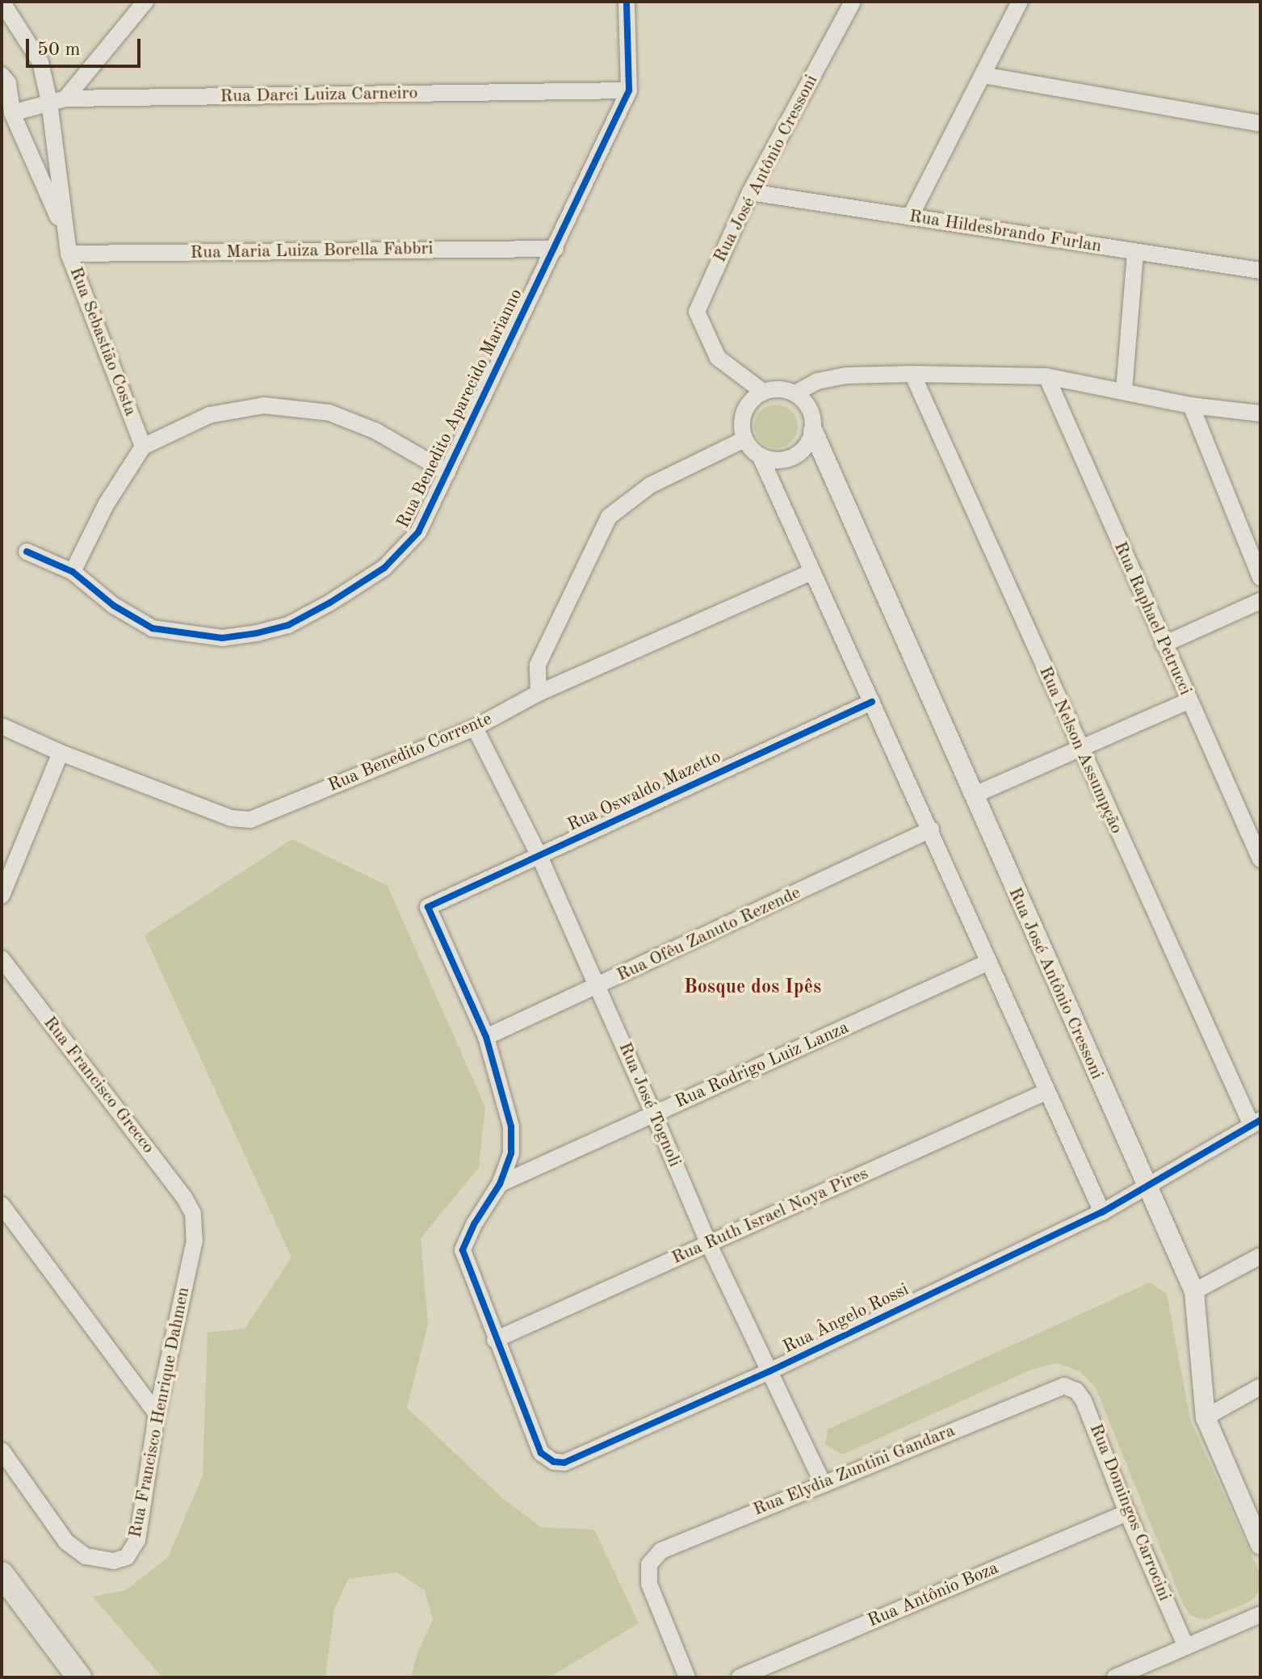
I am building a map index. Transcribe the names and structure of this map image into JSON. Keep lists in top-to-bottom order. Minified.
{"streets":{"street":["Rua Darci Luiza Carneiro","Rua José Antônio Cressoni","Rua Hildesbrando Furlan","Rua Maria Luiza Borella Fabbri","Rua Sebastião Costa","Rua Benedito Aparecido Marianno","Rua Raphael Petrucci","Rua Nelson Assumpção","Rua Benedito Corrente","Rua Oswaldo Mazetto","Rua Ofêu Zanuto Rezende","Rua Rodrigo Luiz Lanza","Rua Francisco Grecco","Rua José Tognoli","Rua Ruth Israel Noya Pires","Rua Ângelo Rossi","Rua Francisco Henrique Dahmen","Rua Elydia Zuntini Gandara","Rua Domingos Carrocini","Rua Antônio Boza"]},"crossings":[["Rua Darci Luiza Carneiro","Rua Sebastião Costa"],["Rua Darci Luiza Carneiro","Rua Benedito Aparecido Marianno"],["Rua José Antônio Cressoni","Rua Hildesbrando Furlan"],["Rua José Antônio Cressoni","Rua Ângelo Rossi"],["Rua Maria Luiza Borella Fabbri","Rua Sebastião Costa"],["Rua Maria Luiza Borella Fabbri","Rua Benedito Aparecido Marianno"],["Rua Nelson Assumpção","Rua Ângelo Rossi"],["Rua Benedito Corrente","Rua José Tognoli"],["Rua Oswaldo Mazetto","Rua Ofêu Zanuto Rezende"],["Rua Oswaldo Mazetto","Rua José Tognoli"],["Rua Ofêu Zanuto Rezende","Rua José Tognoli"],["Rua Rodrigo Luiz Lanza","Rua José Tognoli"],["Rua Francisco Grecco","Rua Francisco Henrique Dahmen"],["Rua José Tognoli","Rua Ruth Israel Noya Pires"],["Rua José Tognoli","Rua Ângelo Rossi"],["Rua José Tognoli","Rua Elydia Zuntini Gandara"],["Rua Ruth Israel Noya Pires","Rua Ângelo Rossi"],["Rua Elydia Zuntini Gandara","Rua Domingos Carrocini"],["Rua Domingos Carrocini","Rua Antônio Boza"]],"districts":["Bosque dos Ipês"],"scale_bar":"50 m"}
